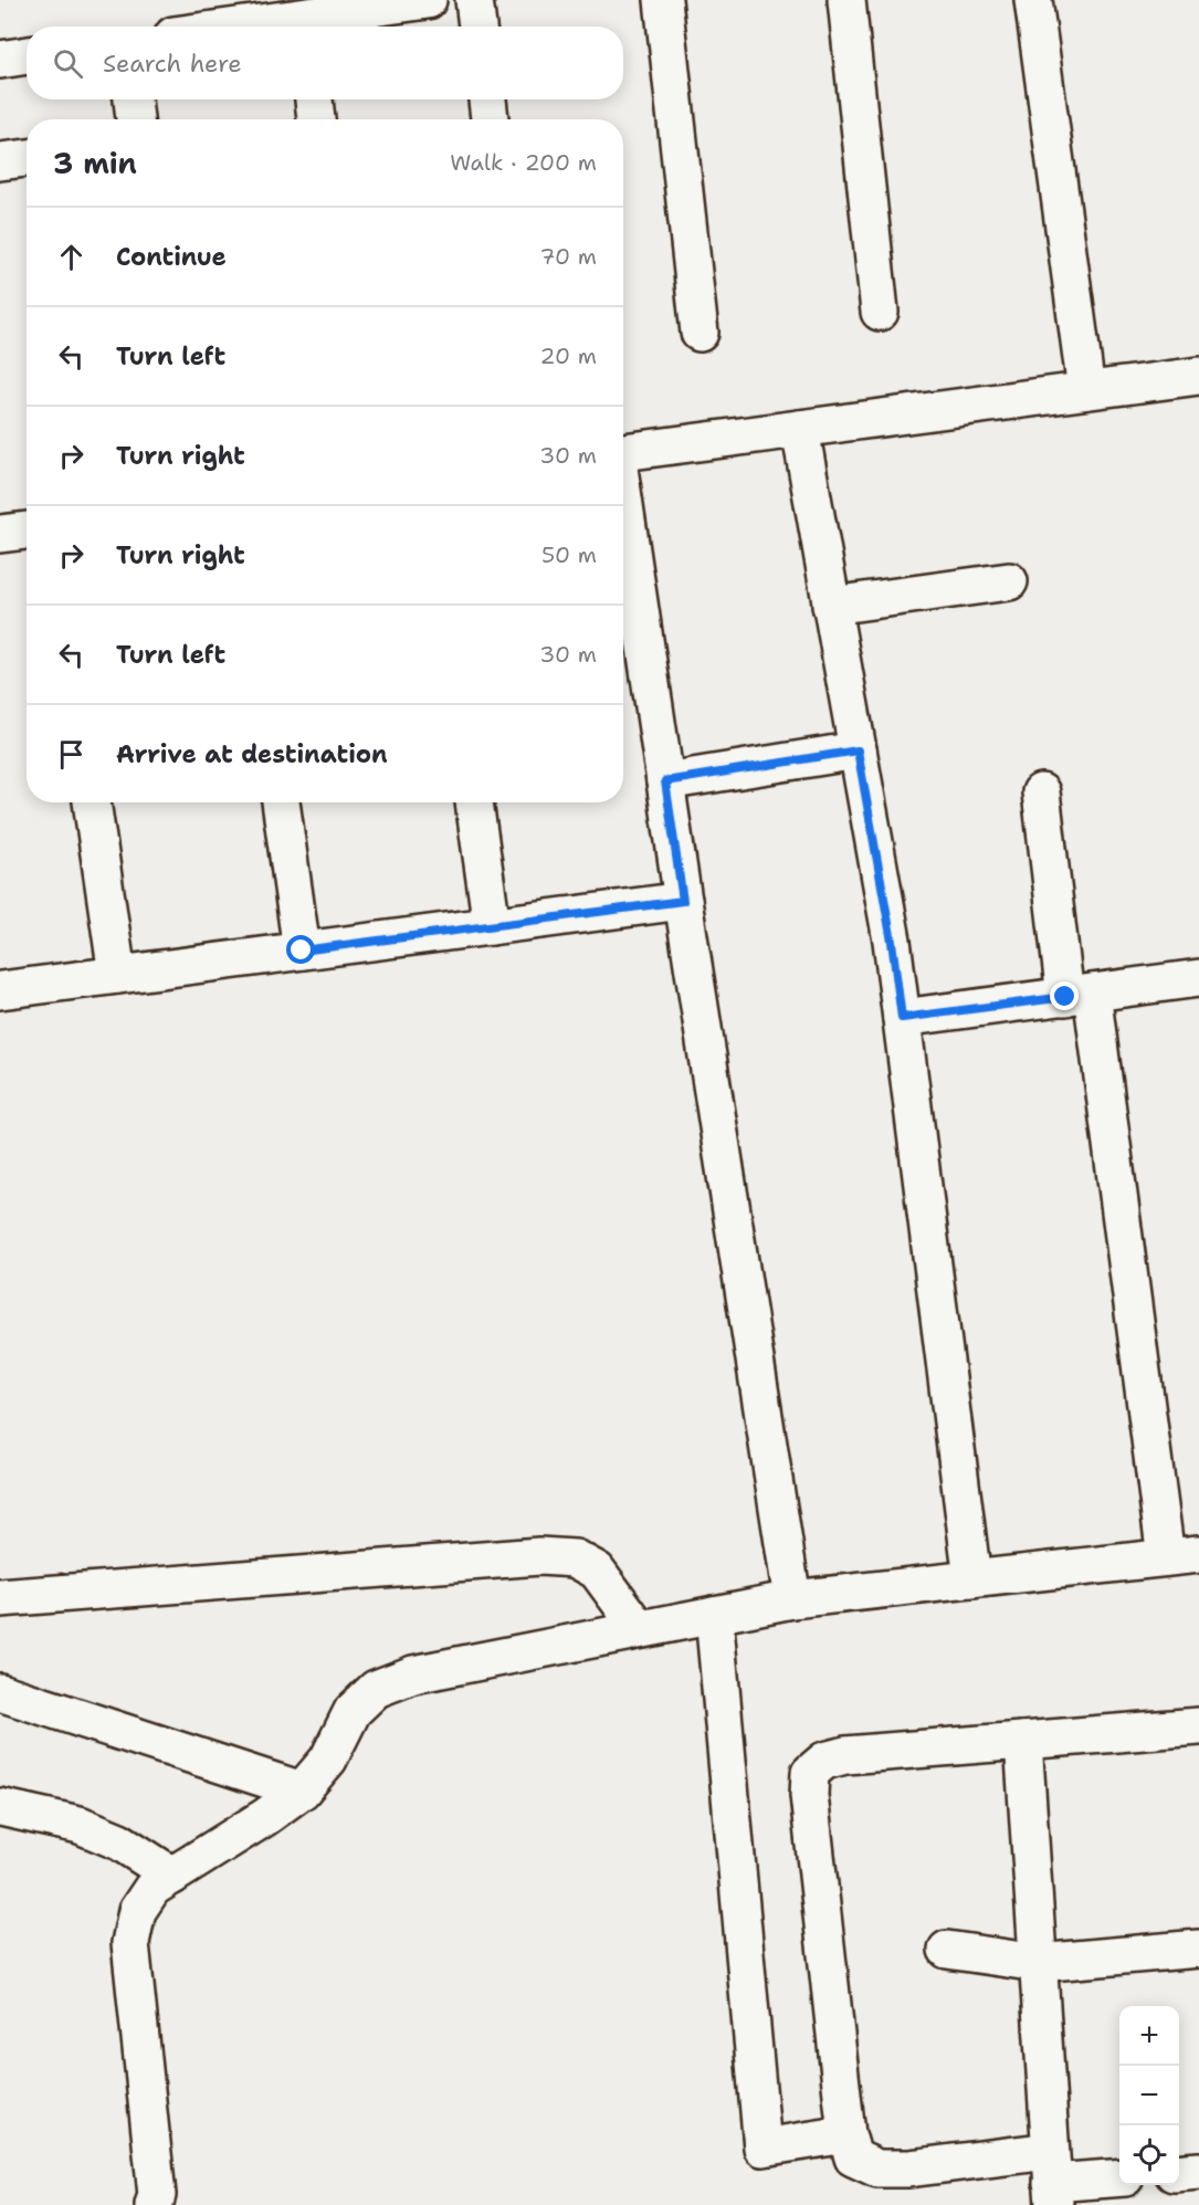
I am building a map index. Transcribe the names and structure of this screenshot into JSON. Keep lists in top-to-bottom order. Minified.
{"page":{"search":"Search here","heading":["3 min","Walk · 200 m"],"list":[["Continue","70 m"],["Turn left","20 m"],["Turn right","30 m"],["Turn right","50 m"],["Turn left","30 m"],"Arrive at destination"],"map_buttons":["+","−"]}}
